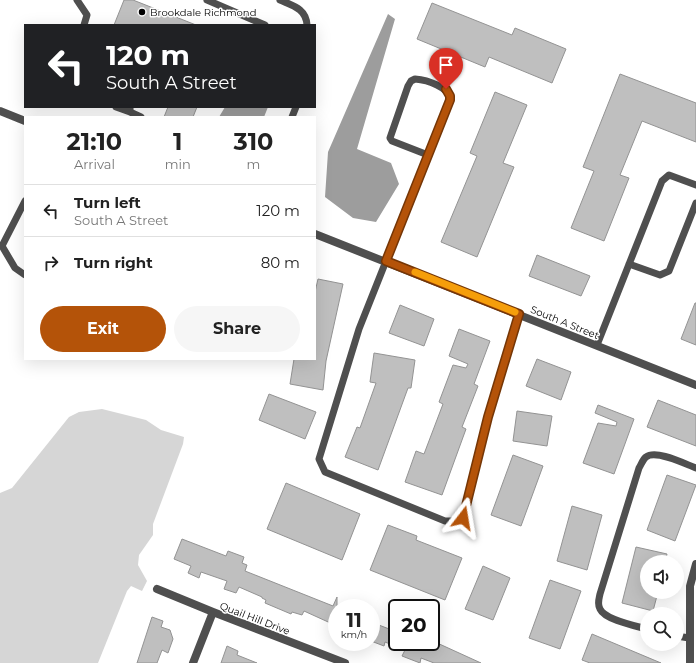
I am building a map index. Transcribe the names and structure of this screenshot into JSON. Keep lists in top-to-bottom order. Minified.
{"streets":{"street":["South A Street","Quail Hill Drive"]},"places":["Brookdale Richmond"],"page":{"turn":["120 m","South A Street"],"eta":["21:10","Arrival","1","min","310","m"],"list":[{"name":"Turn left","note":"South A Street","value":"120 m"},{"name":"Turn right","value":"80 m"}],"buttons":["Exit","Share"],"speed":"11 km/h","limit":"20"}}
